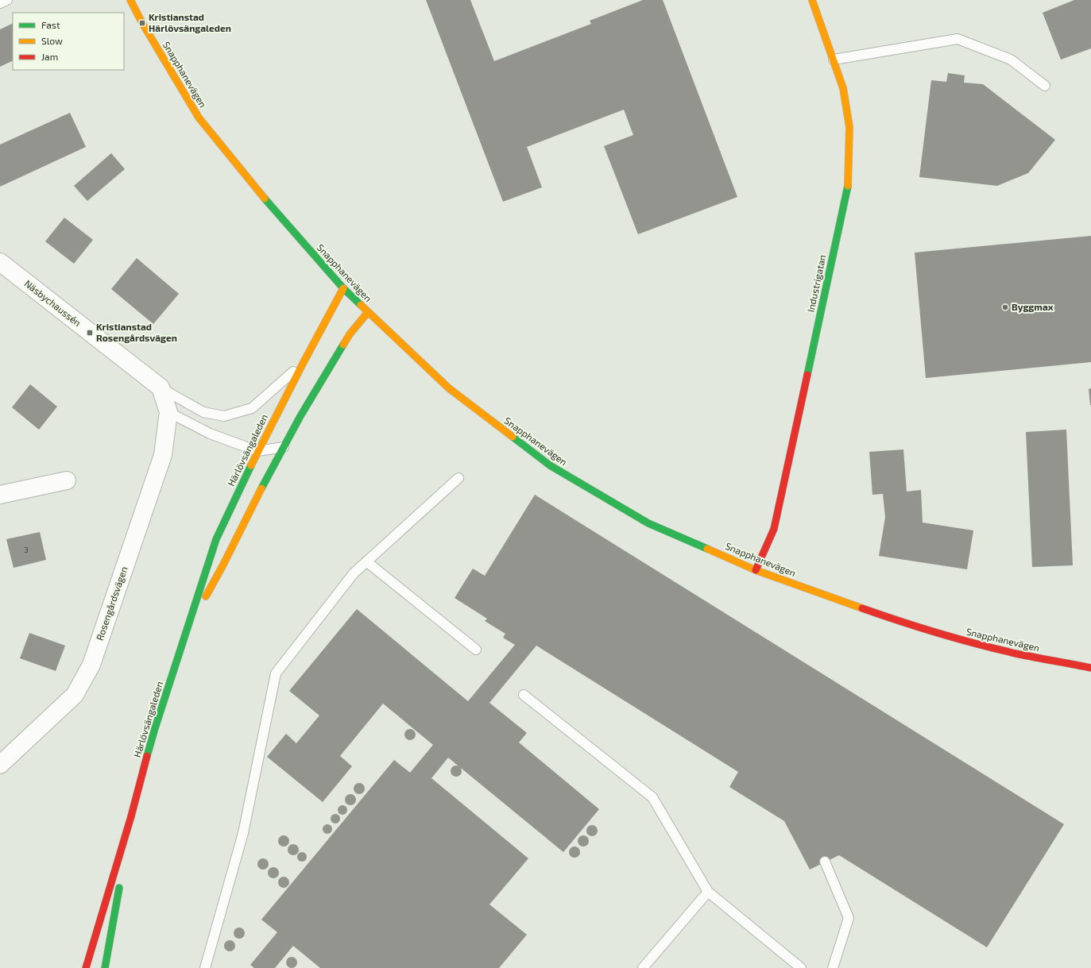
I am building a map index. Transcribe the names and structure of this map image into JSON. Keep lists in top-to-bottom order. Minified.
{"streets":{"main road":["Snapphanevägen","Industrigatan","Härlövsängaleden"],"street":["Näsbychaussén","Rosengårdsvägen"]},"crossings":[["Snapphanevägen","Industrigatan"],["Snapphanevägen","Härlövsängaleden"]],"places":{"transit":["Kristianstad Härlövsängaleden","Kristianstad Rosengårdsvägen"],"other":["Byggmax"]},"house_numbers":["3"],"legend":["Fast","Slow","Jam"]}
